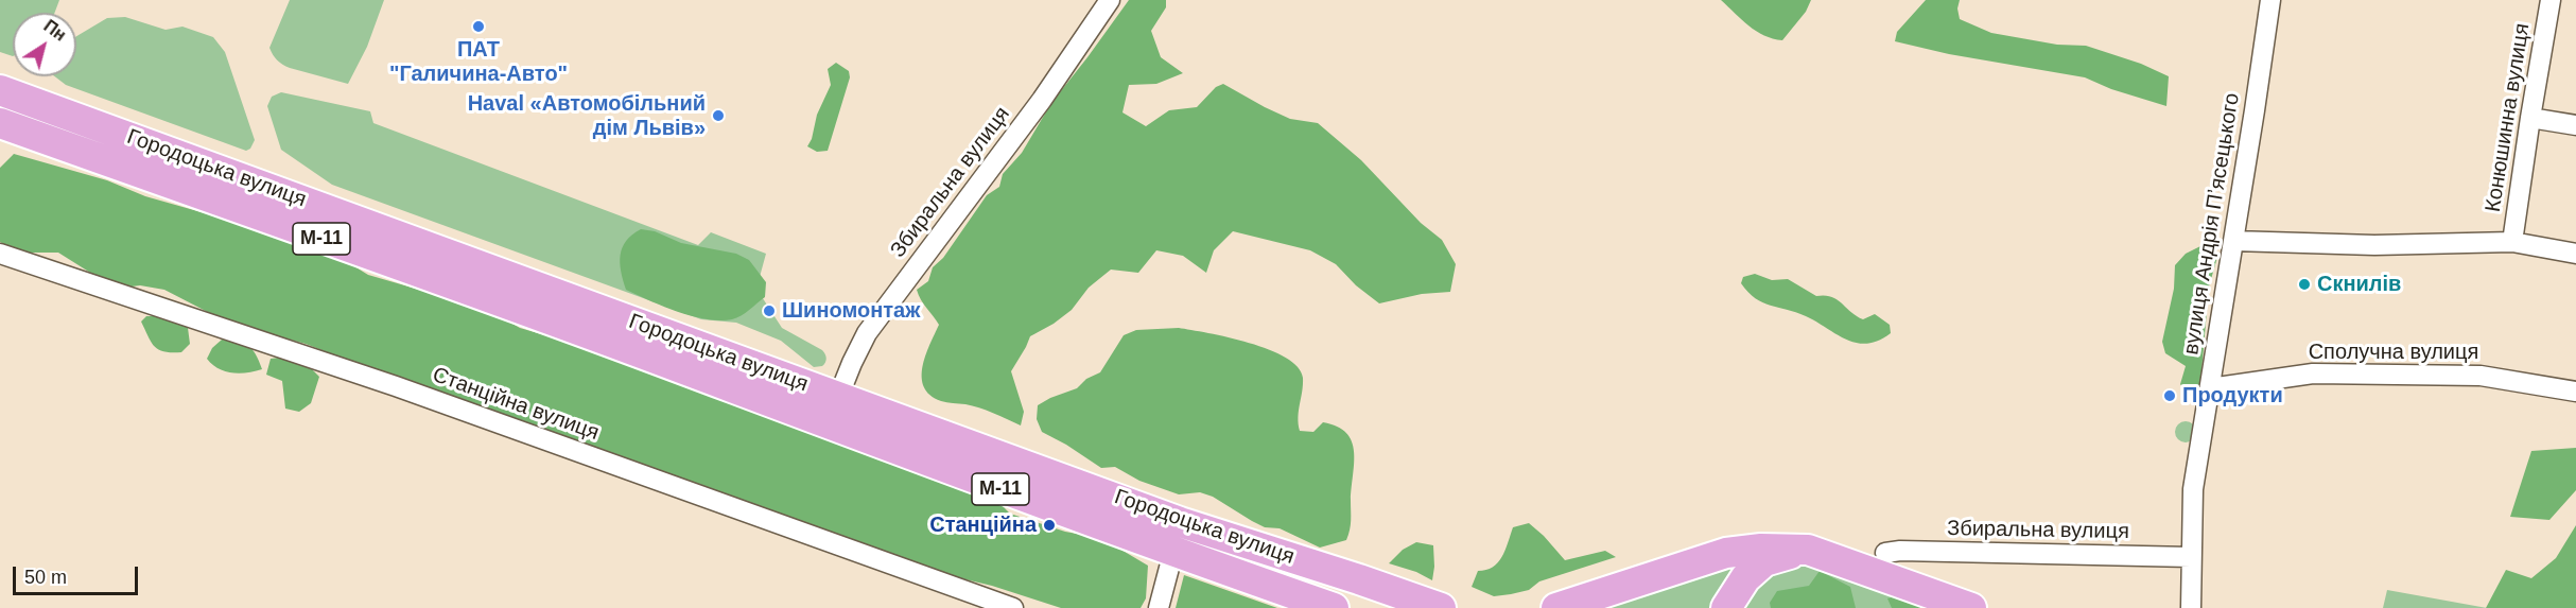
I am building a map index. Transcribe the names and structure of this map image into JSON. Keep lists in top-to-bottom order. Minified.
{"streets":{"main road":["Городоцька вулиця","М-11"],"street":["Конюшинна вулиця","Збиральна вулиця","вулиця Андрія Пʼясецького","Сполучна вулиця","Станційна вулиця"]},"crossings":[["Городоцька вулиця","Збиральна вулиця"],["Збиральна вулиця","вулиця Андрія Пʼясецького"],["вулиця Андрія Пʼясецького","Сполучна вулиця"]],"places":["ПАТ \"Галичина-Авто\"","Haval «Автомобільний дім Львів»","Скнилів","Шиномонтаж","Продукти","Станційна"],"scale_bar":"50 m","north":"top right"}
